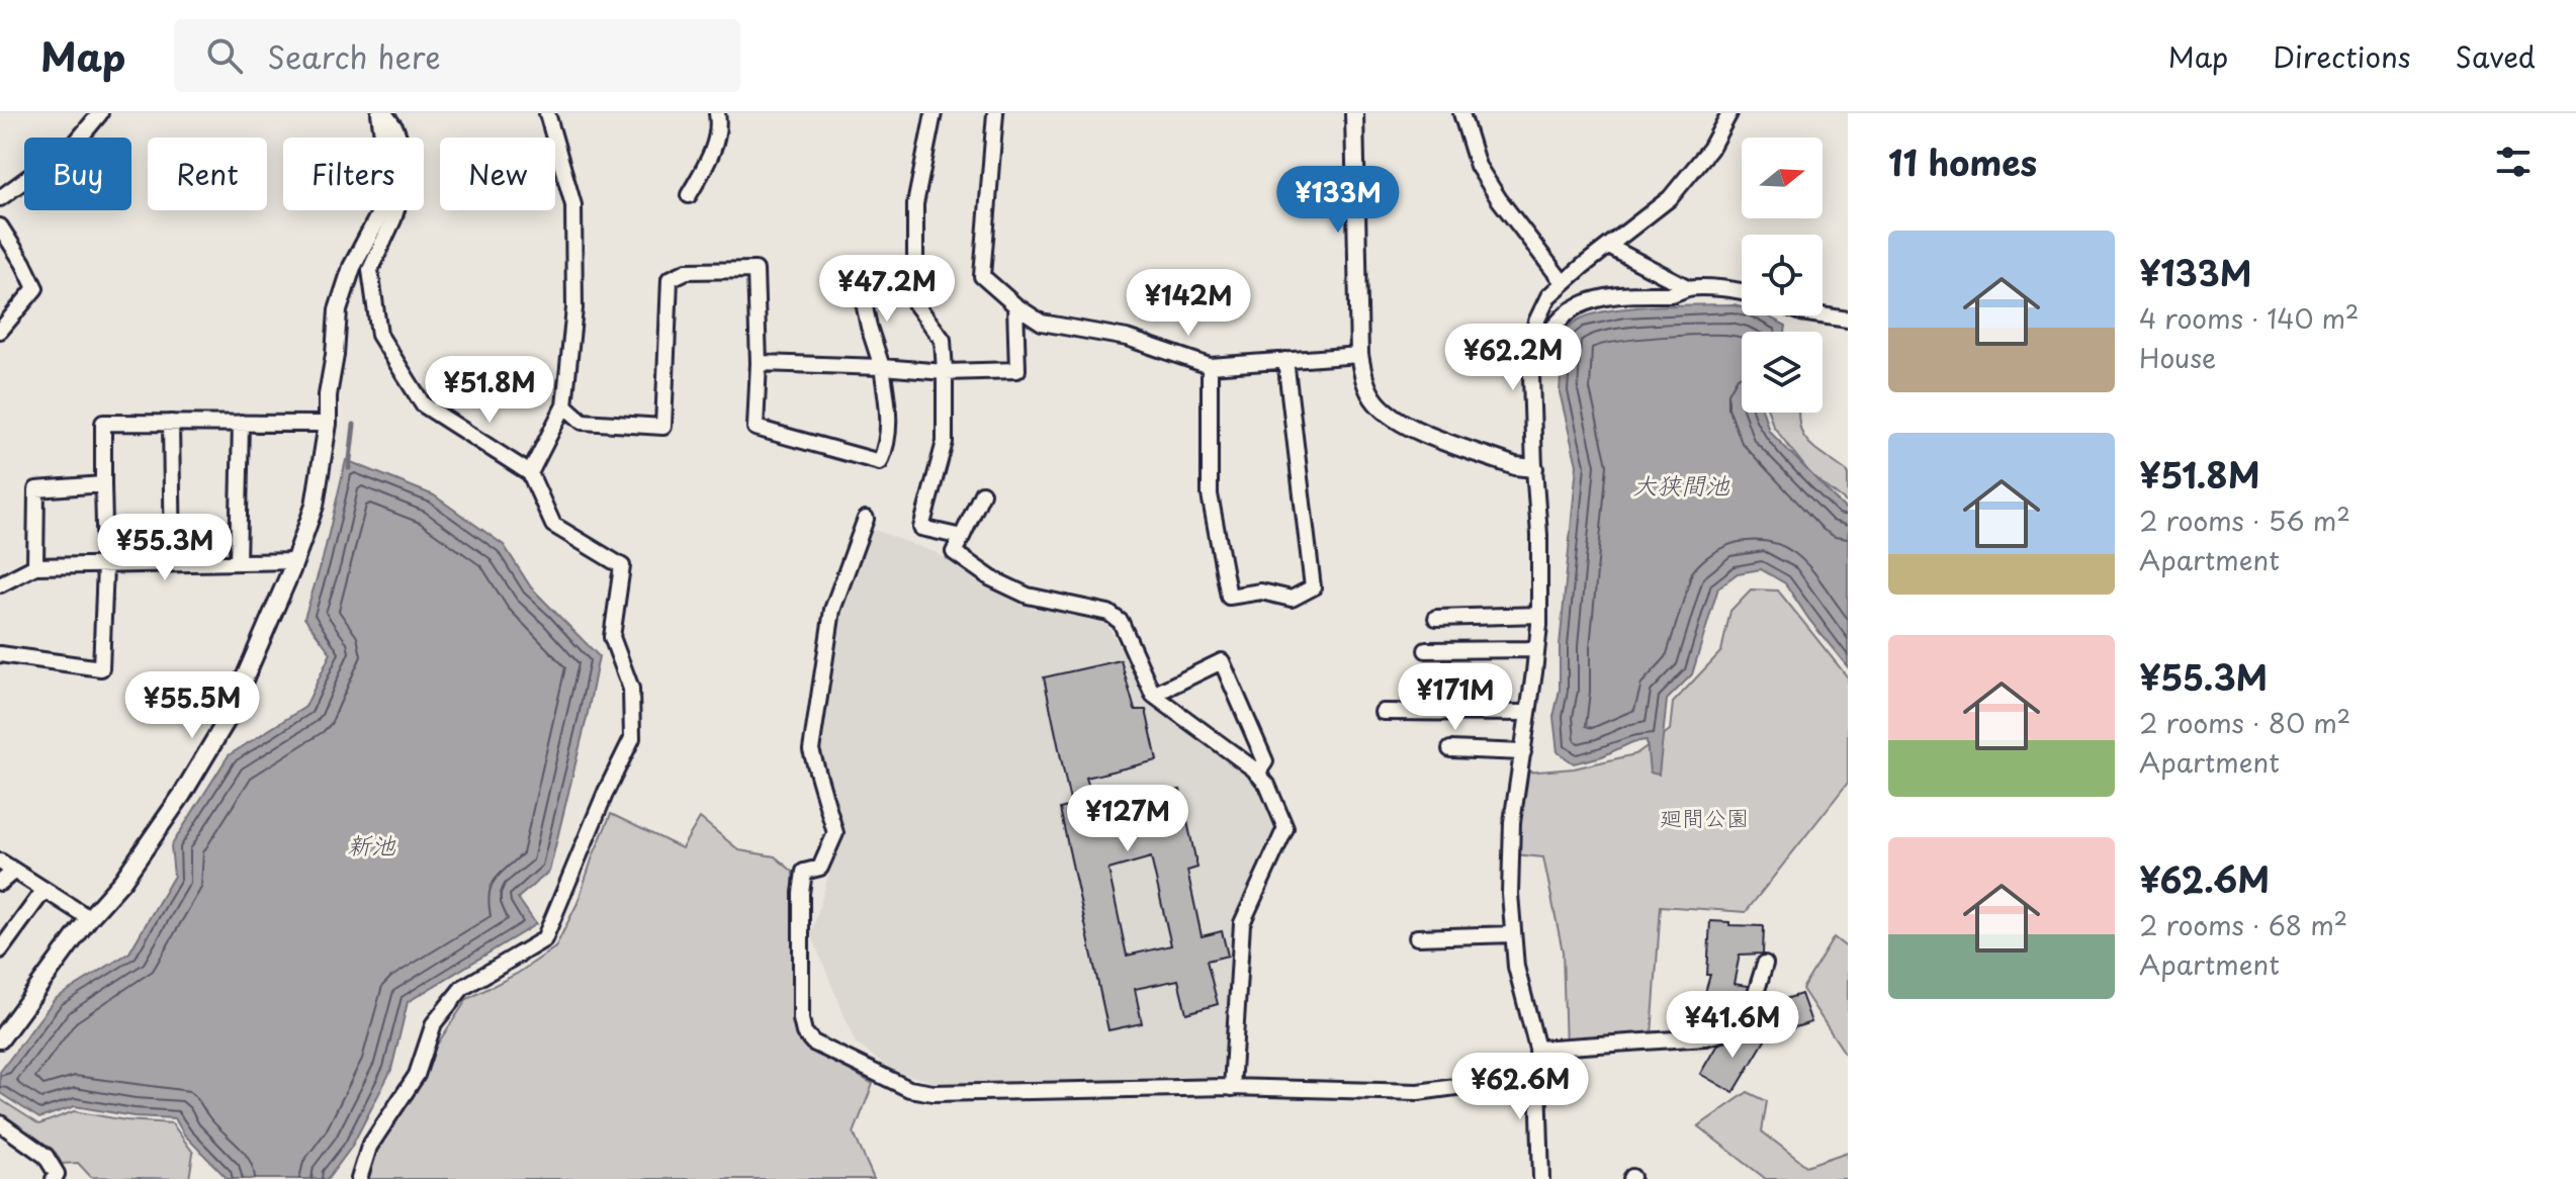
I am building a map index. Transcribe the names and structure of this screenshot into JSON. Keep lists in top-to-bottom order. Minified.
{"water":["大狭間池","新池"],"parks":["廻間公園"],"north":"right","page":{"header":"Map","search":"Search here","nav":["Map","Directions","Saved"],"heading":"11 homes","chip":["Buy","Rent","Filters","New"],"price":["¥133M","¥47.2M","¥142M","¥62.2M","¥51.8M","¥55.3M","¥171M","¥55.5M","¥127M","¥41.6M","¥62.6M"],"list":[{"name":"¥133M","note":"4 rooms · 140 m² · House"},{"name":"¥51.8M","note":"2 rooms · 56 m² · Apartment"},{"name":"¥55.3M","note":"2 rooms · 80 m² · Apartment"},{"name":"¥62.6M","note":"2 rooms · 68 m² · Apartment"}]}}
